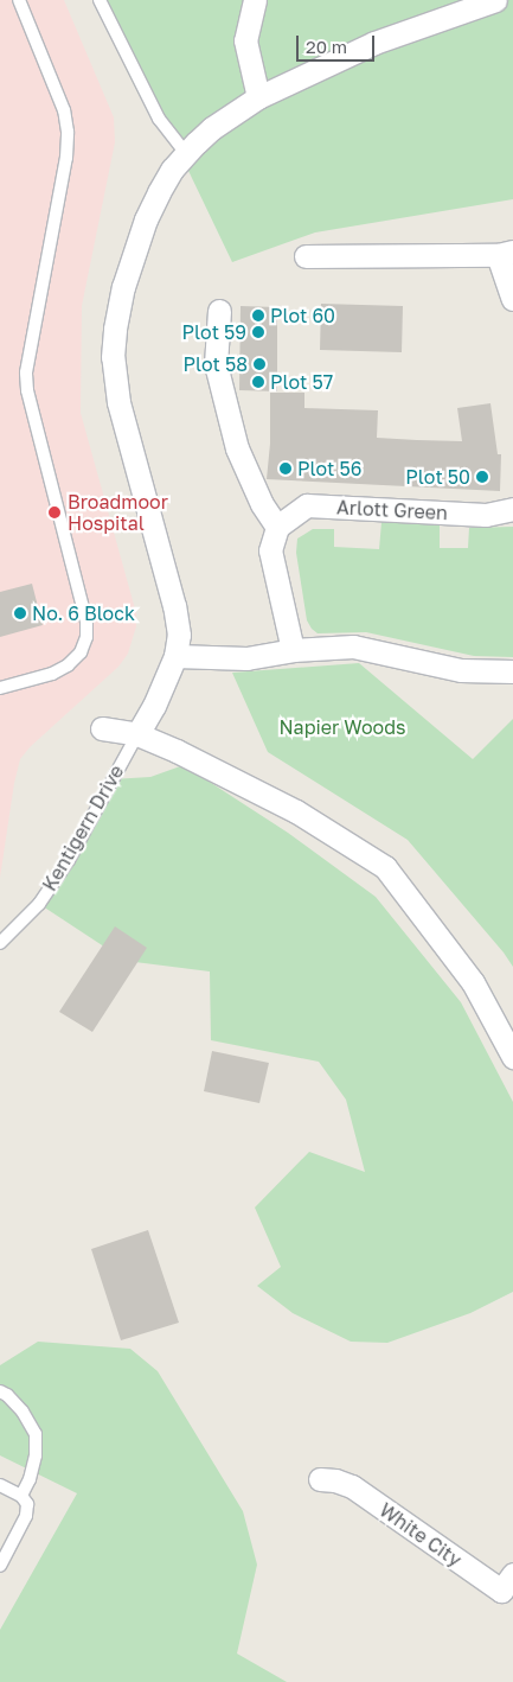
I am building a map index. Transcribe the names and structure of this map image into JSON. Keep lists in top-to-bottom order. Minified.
{"streets":{"street":["Arlott Green","White City"],"lane":["Kentigern Drive"]},"parks":["Napier Woods"],"places":["Plot 60","Plot 59","Plot 58","Plot 57","Plot 56","Plot 50","Broadmoor Hospital","No. 6 Block"],"scale_bar":"20 m"}
